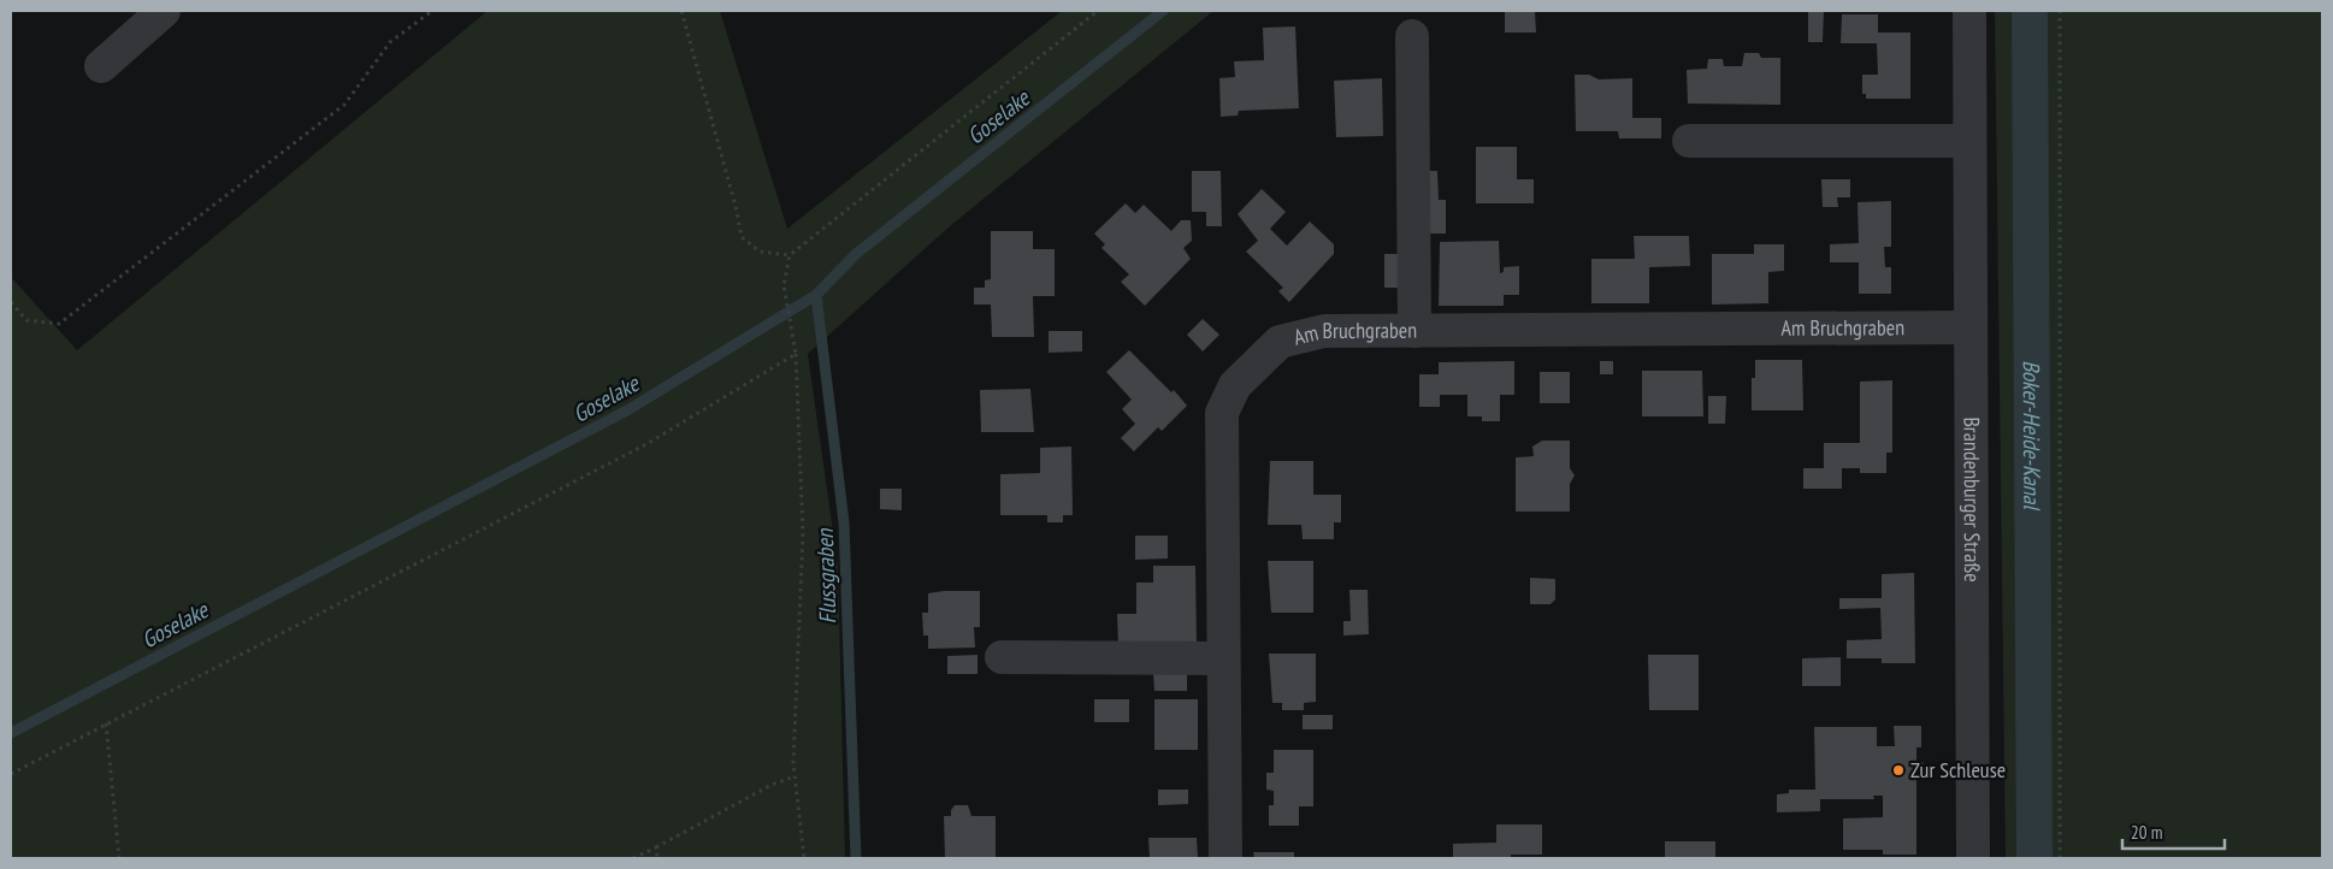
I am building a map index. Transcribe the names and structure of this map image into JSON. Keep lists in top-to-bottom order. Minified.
{"streets":{"street":["Am Bruchgraben","Brandenburger Straße"]},"crossings":[["Am Bruchgraben","Brandenburger Straße"]],"water":["Goselake","Boker-Heide-Kanal","Flussgraben"],"places":["Zur Schleuse"],"scale_bar":"20 m"}
